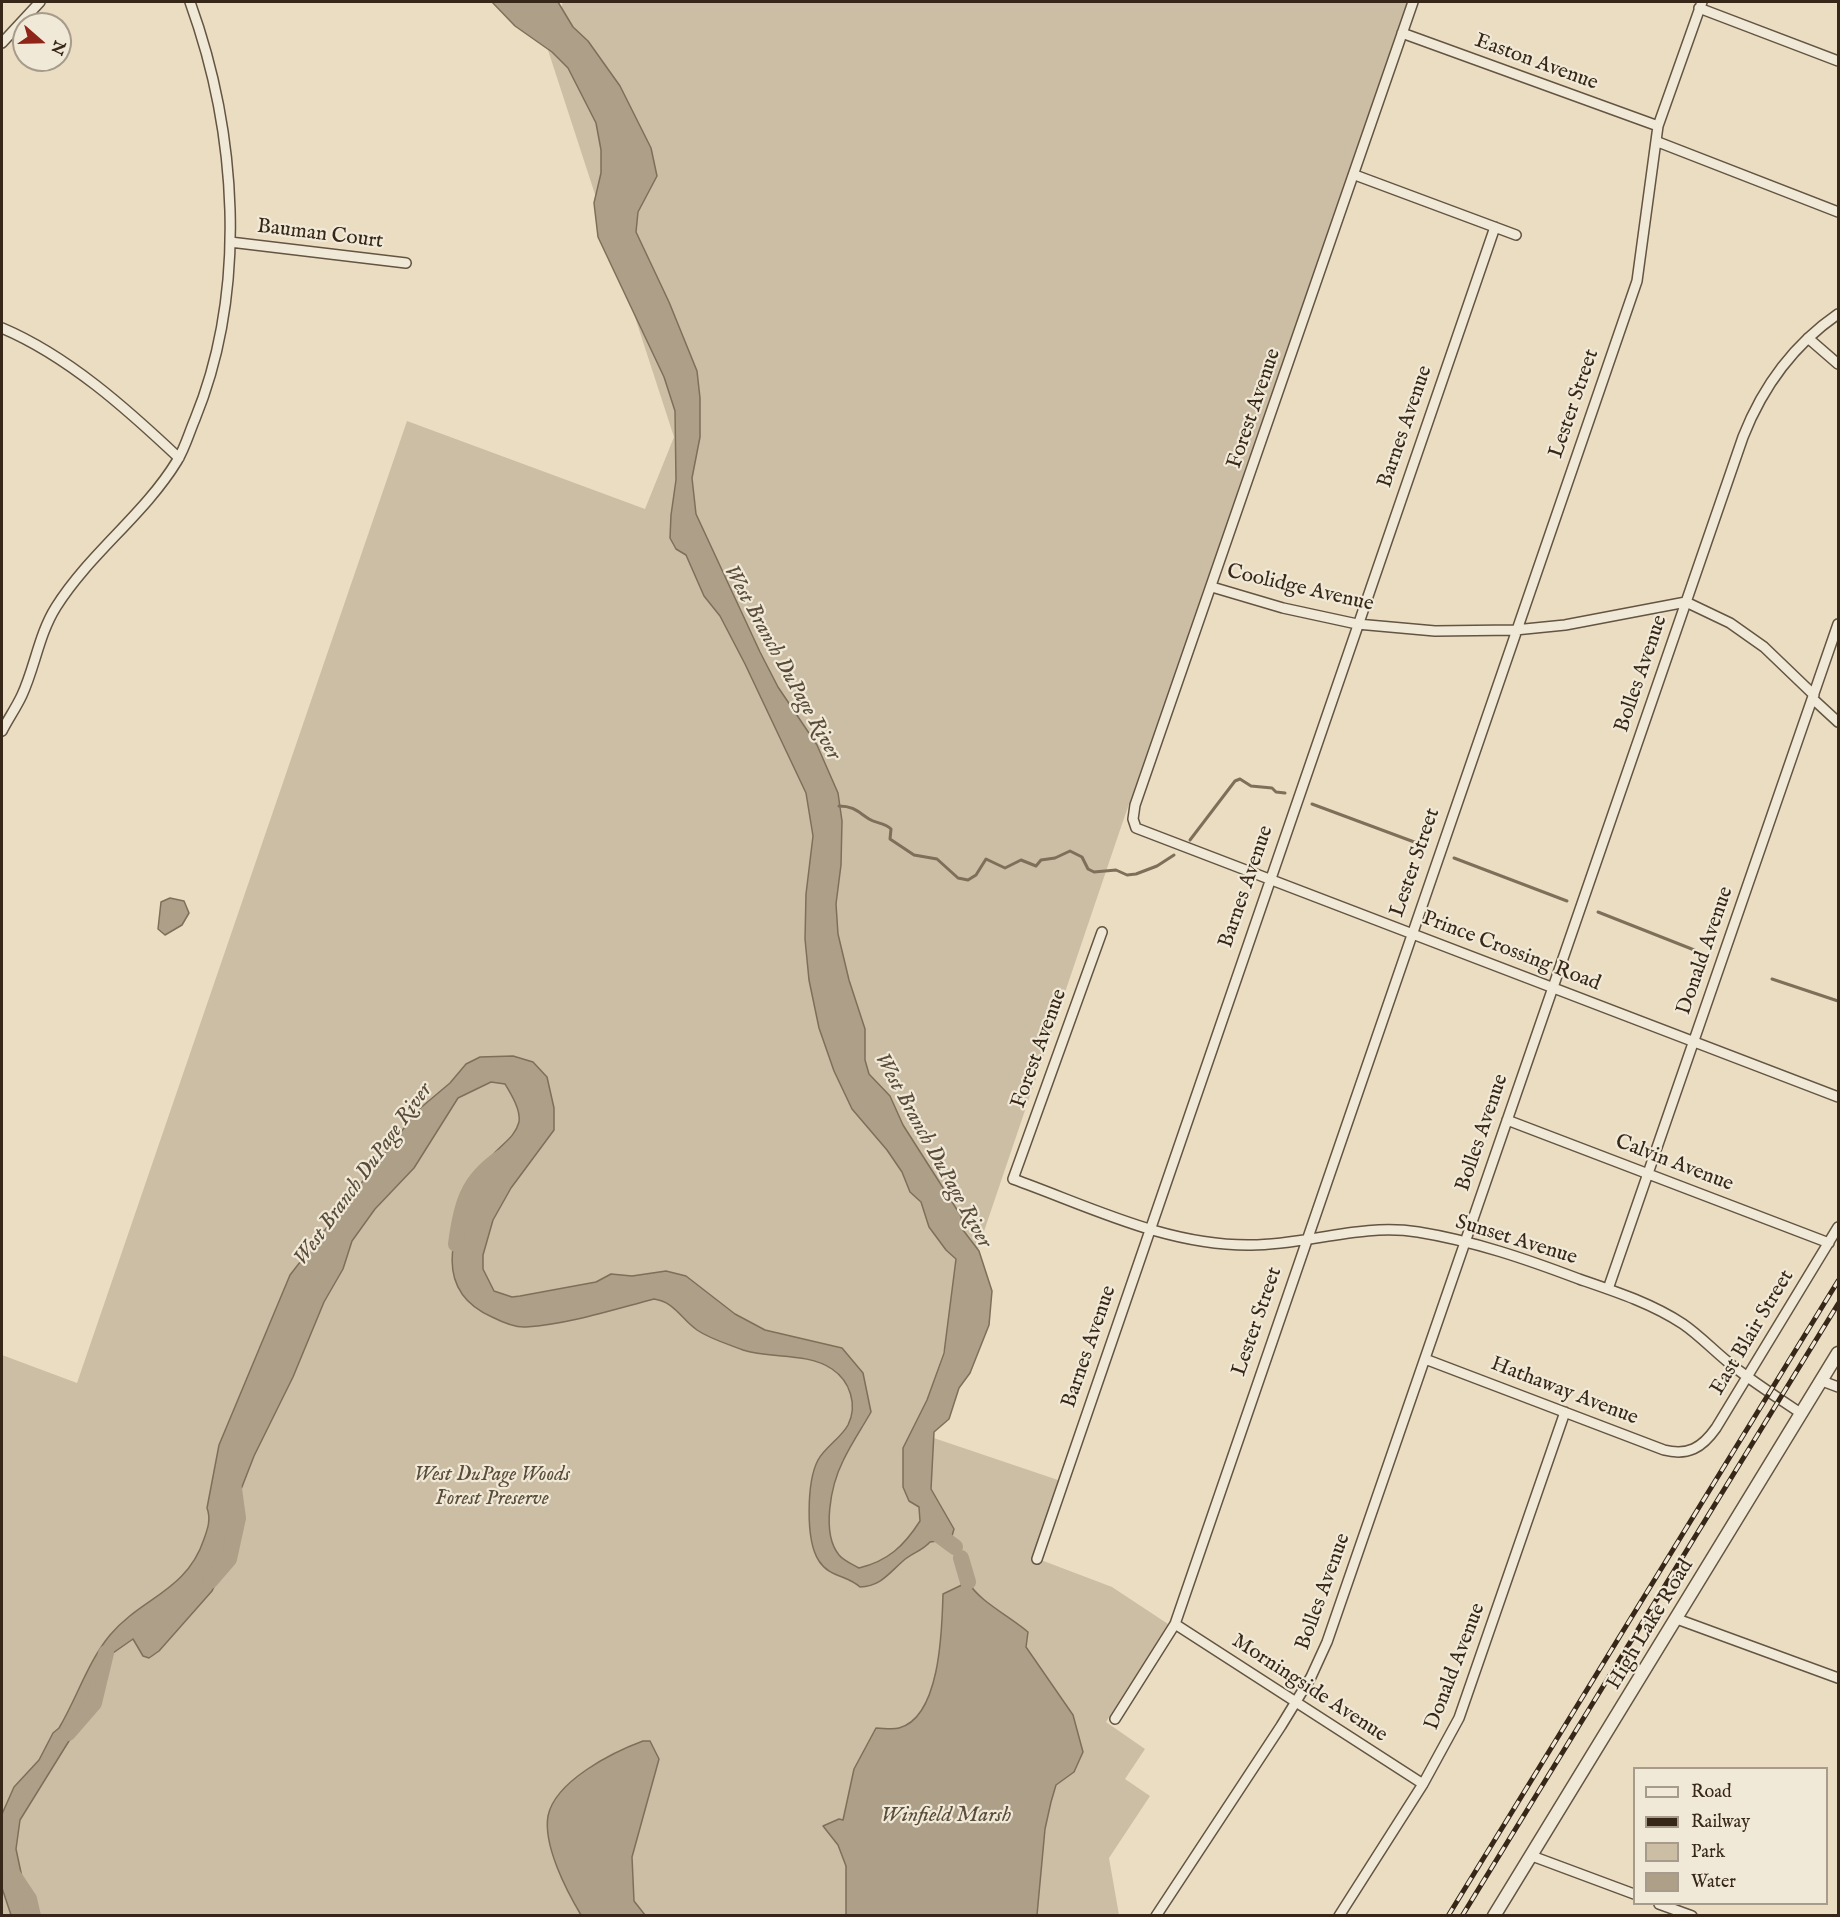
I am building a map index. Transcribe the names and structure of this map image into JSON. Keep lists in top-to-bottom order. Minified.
{"streets":{"street":["Easton Avenue","Bauman Court","Lester Street","Forest Avenue","Barnes Avenue","Coolidge Avenue","Bolles Avenue","Donald Avenue","Prince Crossing Road","Calvin Avenue","Sunset Avenue","East Blair Street","Hathaway Avenue","High Lake Road","Morningside Avenue"]},"crossings":[["Easton Avenue","Lester Street"],["Easton Avenue","Forest Avenue"],["Lester Street","Coolidge Avenue"],["Lester Street","Prince Crossing Road"],["Lester Street","Sunset Avenue"],["Lester Street","Morningside Avenue"],["Forest Avenue","Coolidge Avenue"],["Forest Avenue","Prince Crossing Road"],["Forest Avenue","Sunset Avenue"],["Barnes Avenue","Coolidge Avenue"],["Barnes Avenue","Prince Crossing Road"],["Barnes Avenue","Sunset Avenue"],["Coolidge Avenue","Bolles Avenue"],["Bolles Avenue","Prince Crossing Road"],["Bolles Avenue","Calvin Avenue"],["Bolles Avenue","Sunset Avenue"],["Bolles Avenue","Hathaway Avenue"],["Bolles Avenue","Morningside Avenue"],["Donald Avenue","Prince Crossing Road"],["Donald Avenue","Calvin Avenue"],["Donald Avenue","Sunset Avenue"],["Donald Avenue","Hathaway Avenue"],["Donald Avenue","Morningside Avenue"],["Calvin Avenue","East Blair Street"],["Sunset Avenue","East Blair Street"],["Sunset Avenue","High Lake Road"],["East Blair Street","Hathaway Avenue"]],"water":["West Branch DuPage River","Winfield Marsh"],"parks":["West DuPage Woods Forest Preserve"],"legend":["Road","Railway","Park","Water"],"north":"right"}
